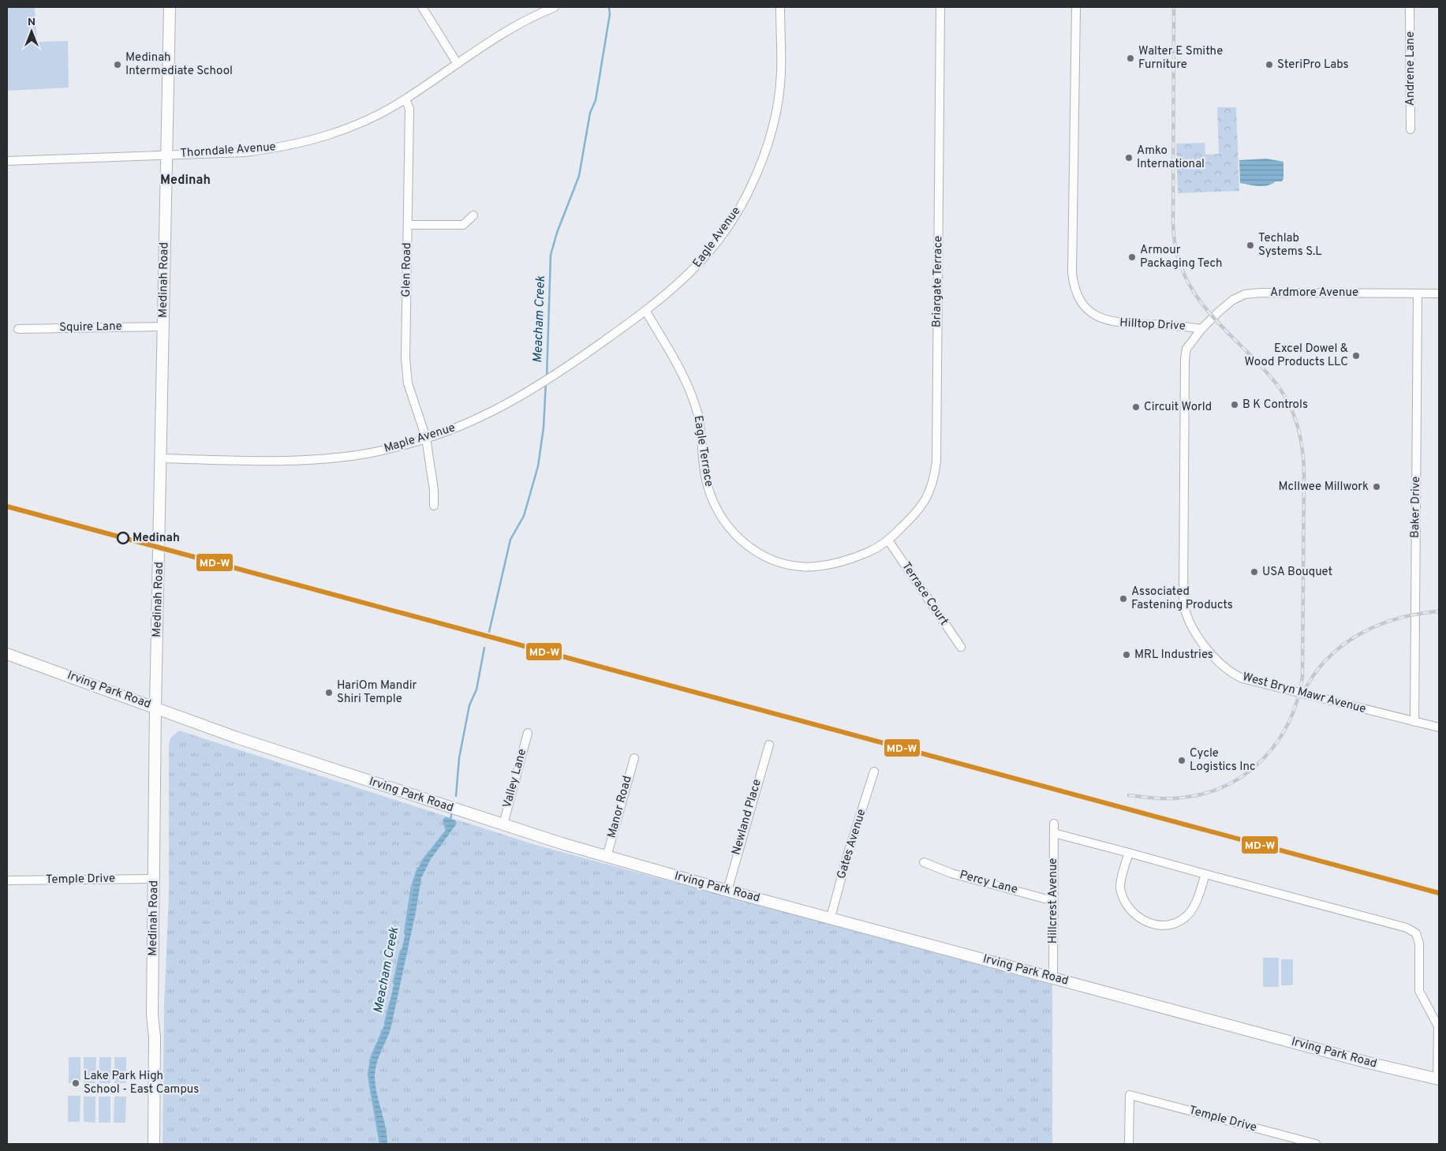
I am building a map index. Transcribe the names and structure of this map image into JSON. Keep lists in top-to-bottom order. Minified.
{"streets":{"main road":["Medinah Road","Irving Park Road"],"street":["Andrene Lane","Thorndale Avenue","Eagle Avenue","Glen Road","Briargate Terrace","Ardmore Avenue","Hilltop Drive","Squire Lane","Maple Avenue","Eagle Terrace","Baker Drive","Terrace Court","West Bryn Mawr Avenue","Valley Lane","Manor Road","Newland Place","Gates Avenue","Temple Drive","Percy Lane","Hillcrest Avenue"]},"crossings":[["Thorndale Avenue","Glen Road"],["Thorndale Avenue","Medinah Road"],["Eagle Avenue","Maple Avenue"],["Eagle Avenue","Eagle Terrace"],["Glen Road","Maple Avenue"],["Medinah Road","Squire Lane"],["Medinah Road","Maple Avenue"],["Medinah Road","Irving Park Road"],["Medinah Road","Temple Drive"],["Briargate Terrace","Eagle Terrace"],["Briargate Terrace","Terrace Court"],["Ardmore Avenue","Hilltop Drive"],["Ardmore Avenue","Baker Drive"],["Hilltop Drive","West Bryn Mawr Avenue"],["Maple Avenue","Eagle Terrace"],["Baker Drive","West Bryn Mawr Avenue"],["Irving Park Road","Valley Lane"],["Irving Park Road","Manor Road"],["Irving Park Road","Newland Place"],["Irving Park Road","Gates Avenue"],["Irving Park Road","Hillcrest Avenue"],["Percy Lane","Hillcrest Avenue"]],"districts":["Medinah"],"water":["Meacham Creek"],"places":["Walter E Smithe Furniture","Medinah Intermediate School","SteriPro Labs","Amko International","Techlab Systems S.L","Armour Packaging Tech","Excel Dowel & Wood Products LLC","B K Controls","Circuit World","McIlwee Millwork","Medinah","USA Bouquet","Associated Fastening Products","MRL Industries","HariOm Mandir Shiri Temple","Cycle Logistics Inc","Lake Park High School - East Campus"],"lines":["transit line MD-W"],"north":"top"}
